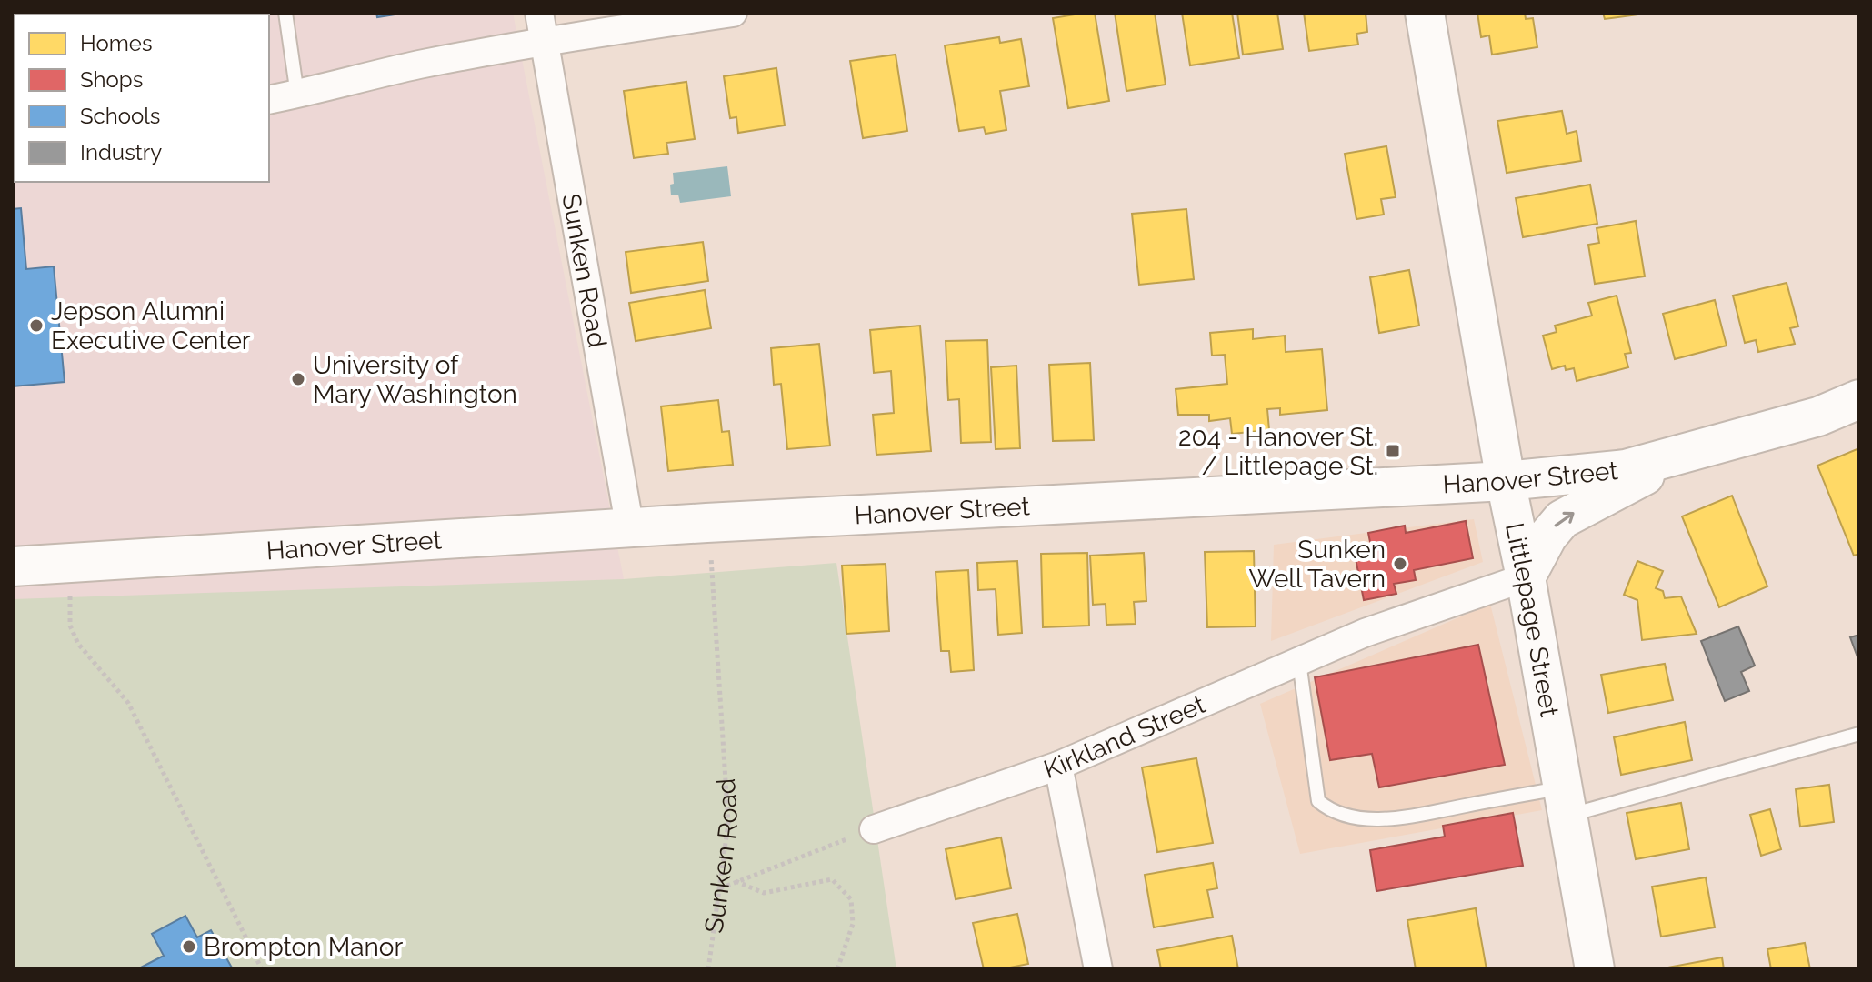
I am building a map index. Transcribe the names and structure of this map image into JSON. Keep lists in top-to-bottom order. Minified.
{"streets":{"street":["Sunken Road","Hanover Street","Littlepage Street","Kirkland Street"]},"crossings":[["Sunken Road","Hanover Street"],["Hanover Street","Littlepage Street"],["Littlepage Street","Kirkland Street"]],"places":{"other":["Jepson Alumni Executive Center","University of Mary Washington","Sunken Well Tavern","Brompton Manor"],"transit":["204 - Hanover St. / Littlepage St."]},"legend":["Homes","Shops","Schools","Industry"]}
